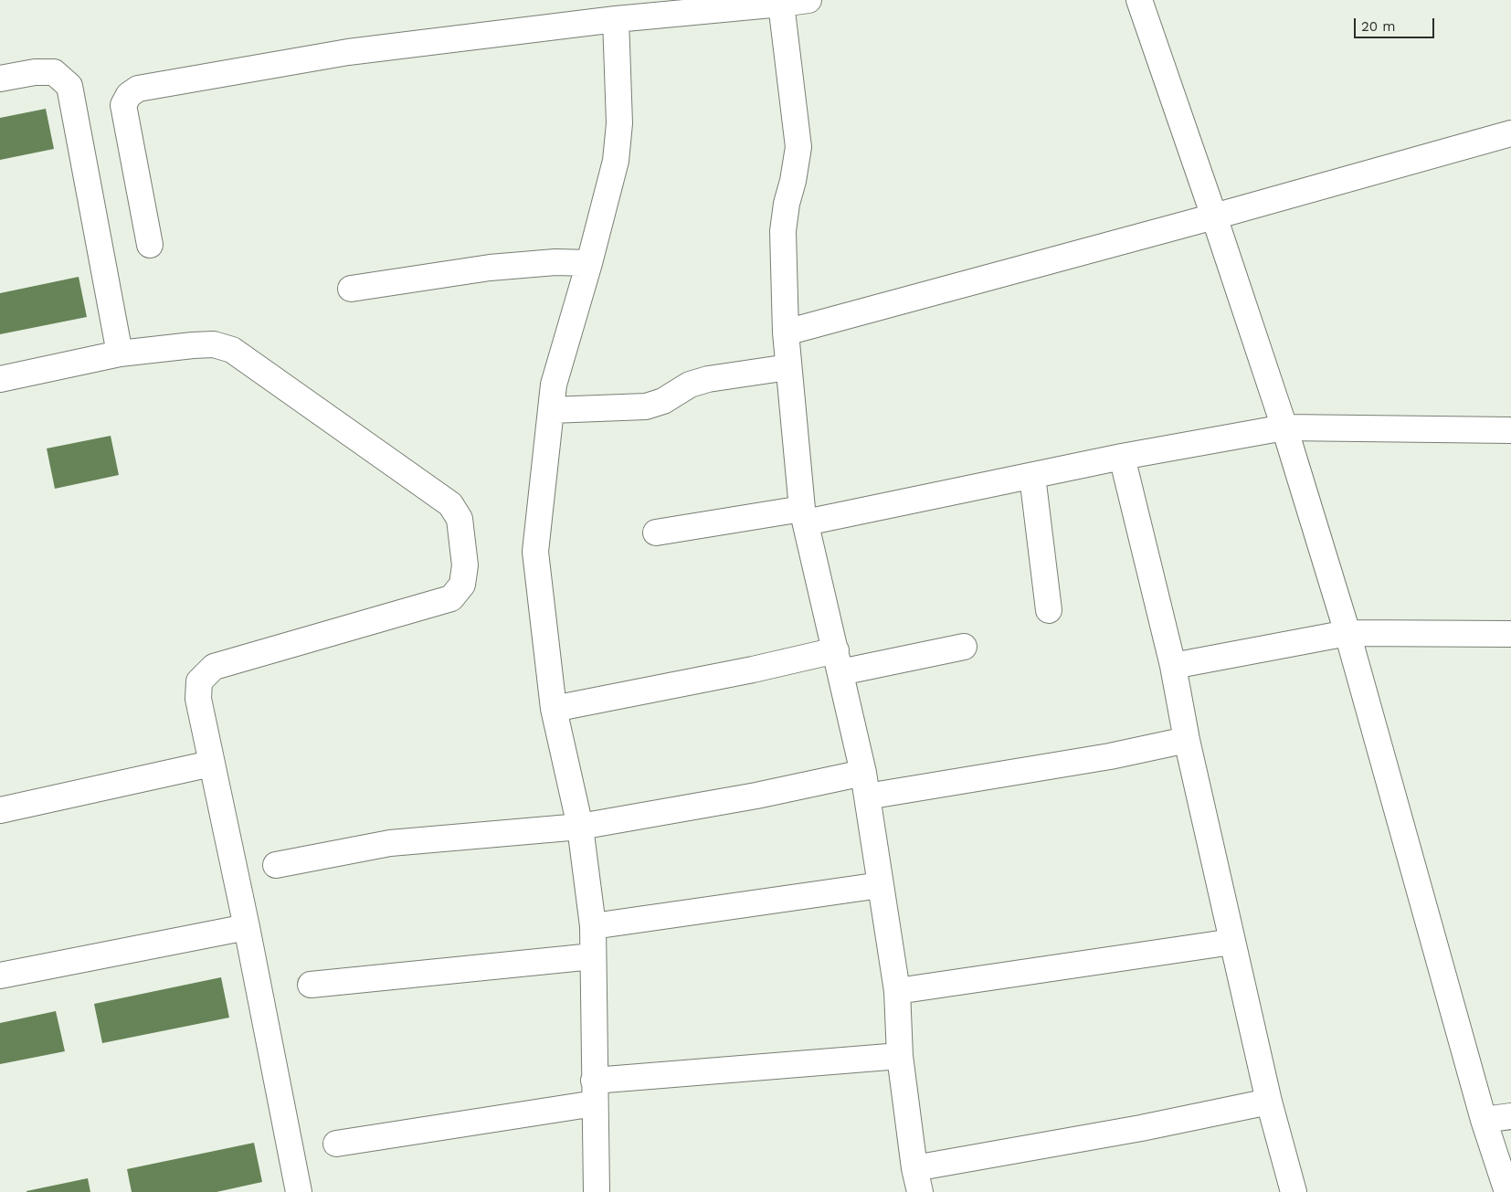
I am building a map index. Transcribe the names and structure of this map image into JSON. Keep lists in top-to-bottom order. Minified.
{"scale_bar":"20 m"}
